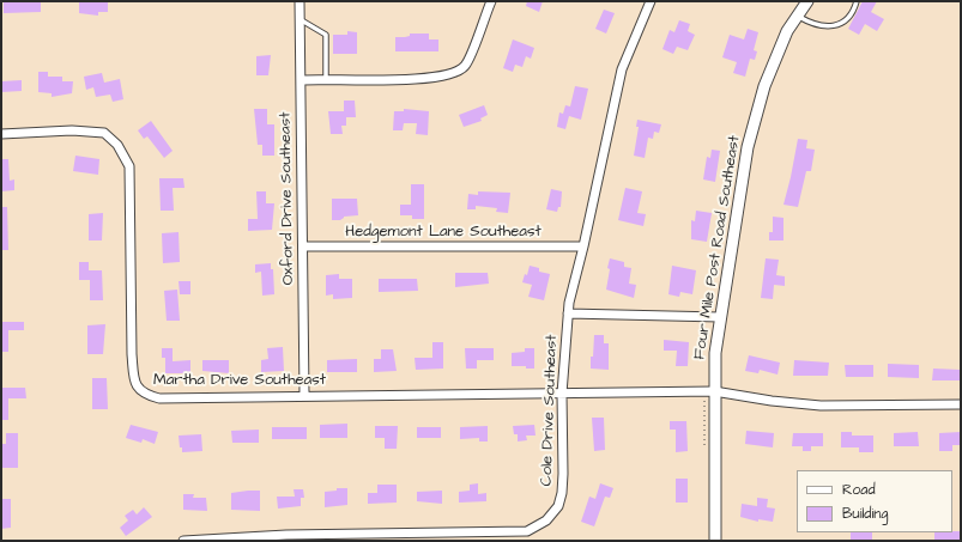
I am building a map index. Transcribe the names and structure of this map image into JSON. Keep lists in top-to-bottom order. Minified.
{"streets":{"main road":["Four Mile Post Road Southeast"],"street":["Oxford Drive Southeast","Hedgemont Lane Southeast","Martha Drive Southeast","Cole Drive Southeast"]},"crossings":[["Oxford Drive Southeast","Hedgemont Lane Southeast"],["Oxford Drive Southeast","Martha Drive Southeast"],["Hedgemont Lane Southeast","Cole Drive Southeast"],["Four Mile Post Road Southeast","Martha Drive Southeast"],["Martha Drive Southeast","Cole Drive Southeast"]],"legend":["Road","Building"]}
